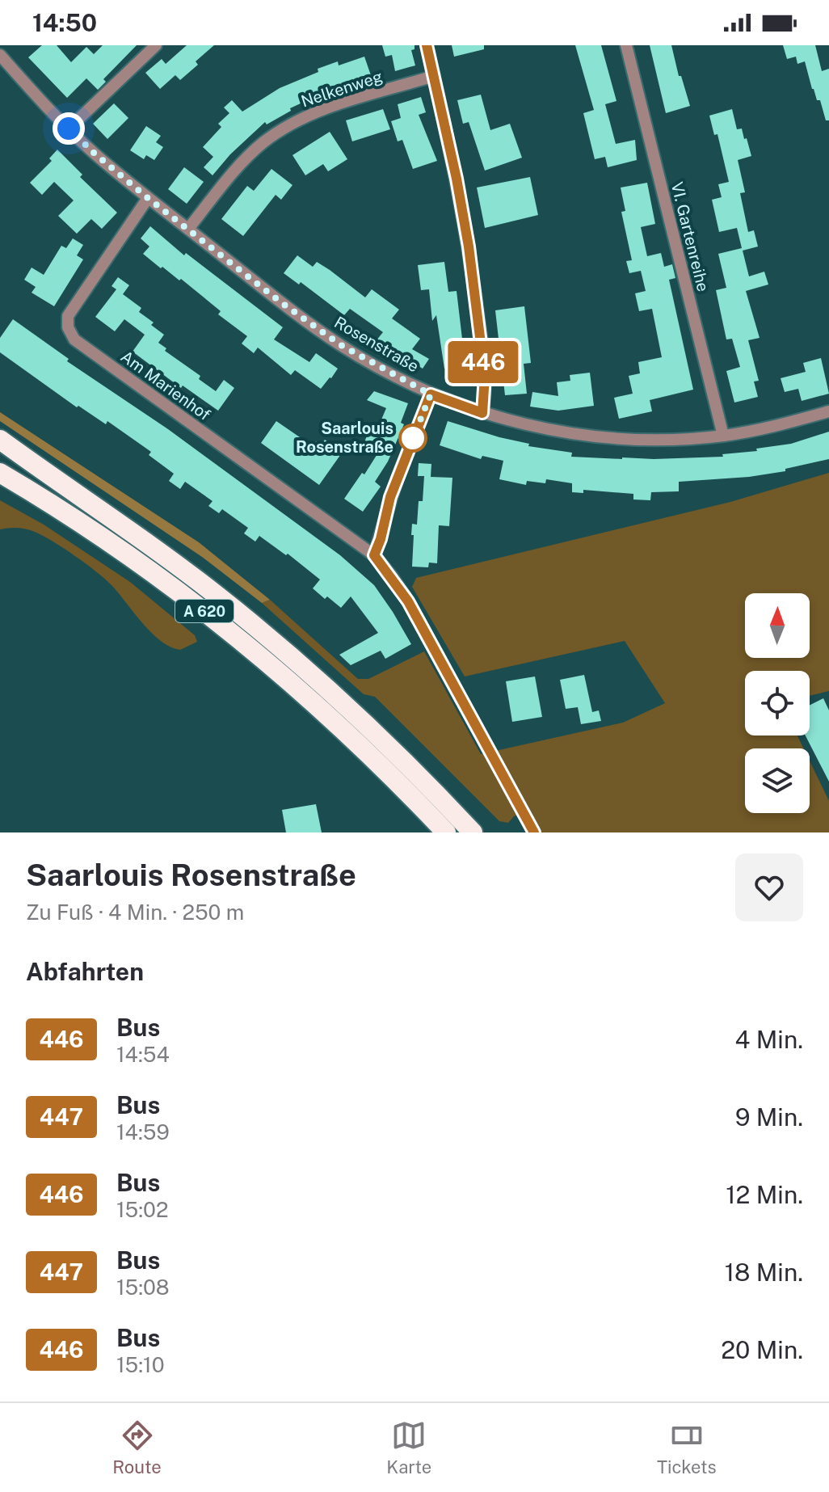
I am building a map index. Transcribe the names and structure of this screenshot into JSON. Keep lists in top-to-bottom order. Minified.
{"streets":{"highway":["A 620"],"street":["Nelkenweg","VI. Gartenreihe","Rosenstraße","Am Marienhof"]},"crossings":[["Nelkenweg","Rosenstraße"],["VI. Gartenreihe","Rosenstraße"],["Rosenstraße","Am Marienhof"]],"places":["Saarlouis Rosenstraße"],"lines":["bus line 446"],"north":"top","page":{"status":"14:50","on_map":"446","heading":[["Saarlouis Rosenstraße","Zu Fuß · 4 Min. · 250 m"],"Abfahrten"],"list":[{"mark":"446","name":"Bus","note":"14:54","value":"4 Min."},{"mark":"447","name":"Bus","note":"14:59","value":"9 Min."},{"mark":"446","name":"Bus","note":"15:02","value":"12 Min."},{"mark":"447","name":"Bus","note":"15:08","value":"18 Min."},{"mark":"446","name":"Bus","note":"15:10","value":"20 Min."}],"tabs":["Route","Karte","Tickets"]}}
